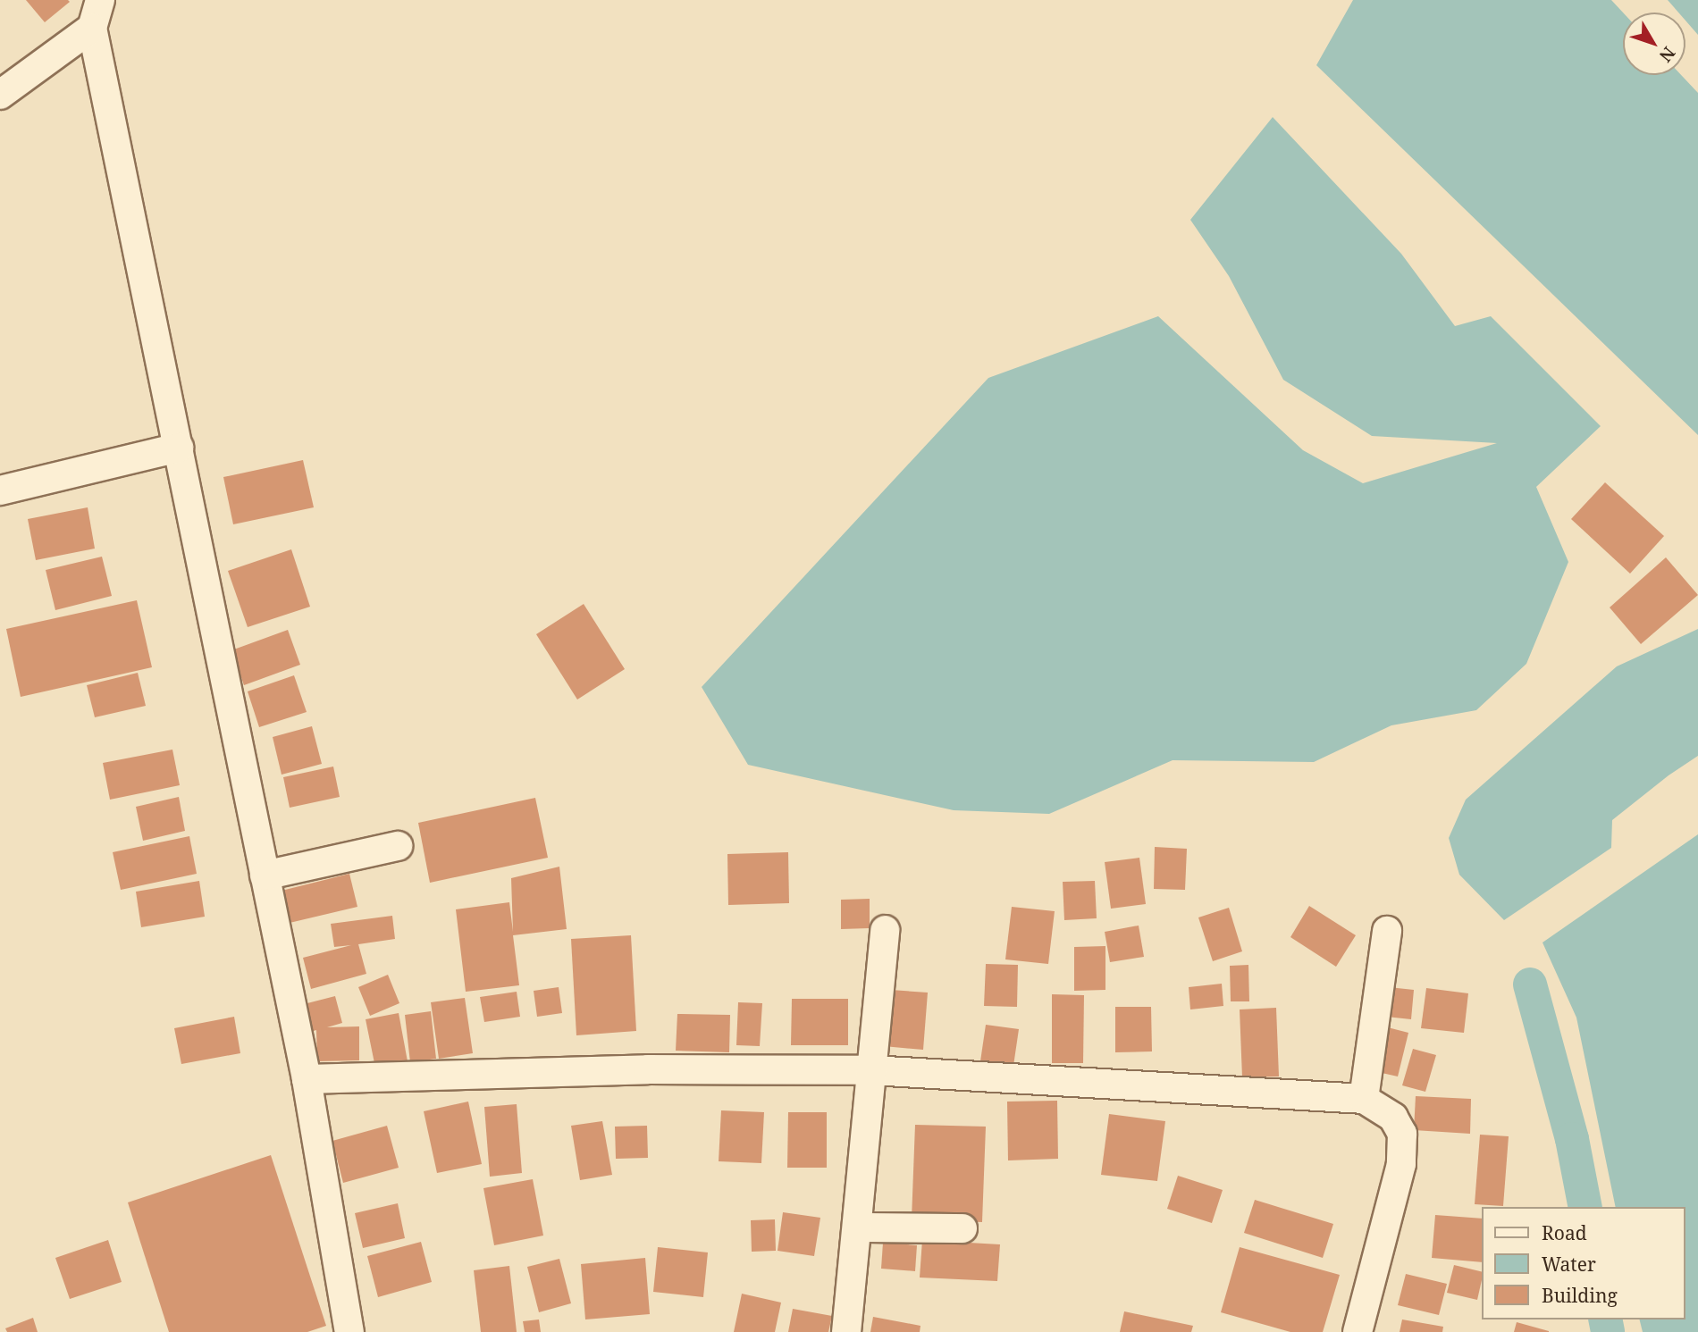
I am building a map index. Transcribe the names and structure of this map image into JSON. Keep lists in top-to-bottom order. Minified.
{"legend":["Road","Water","Building"],"north":"bottom right"}
